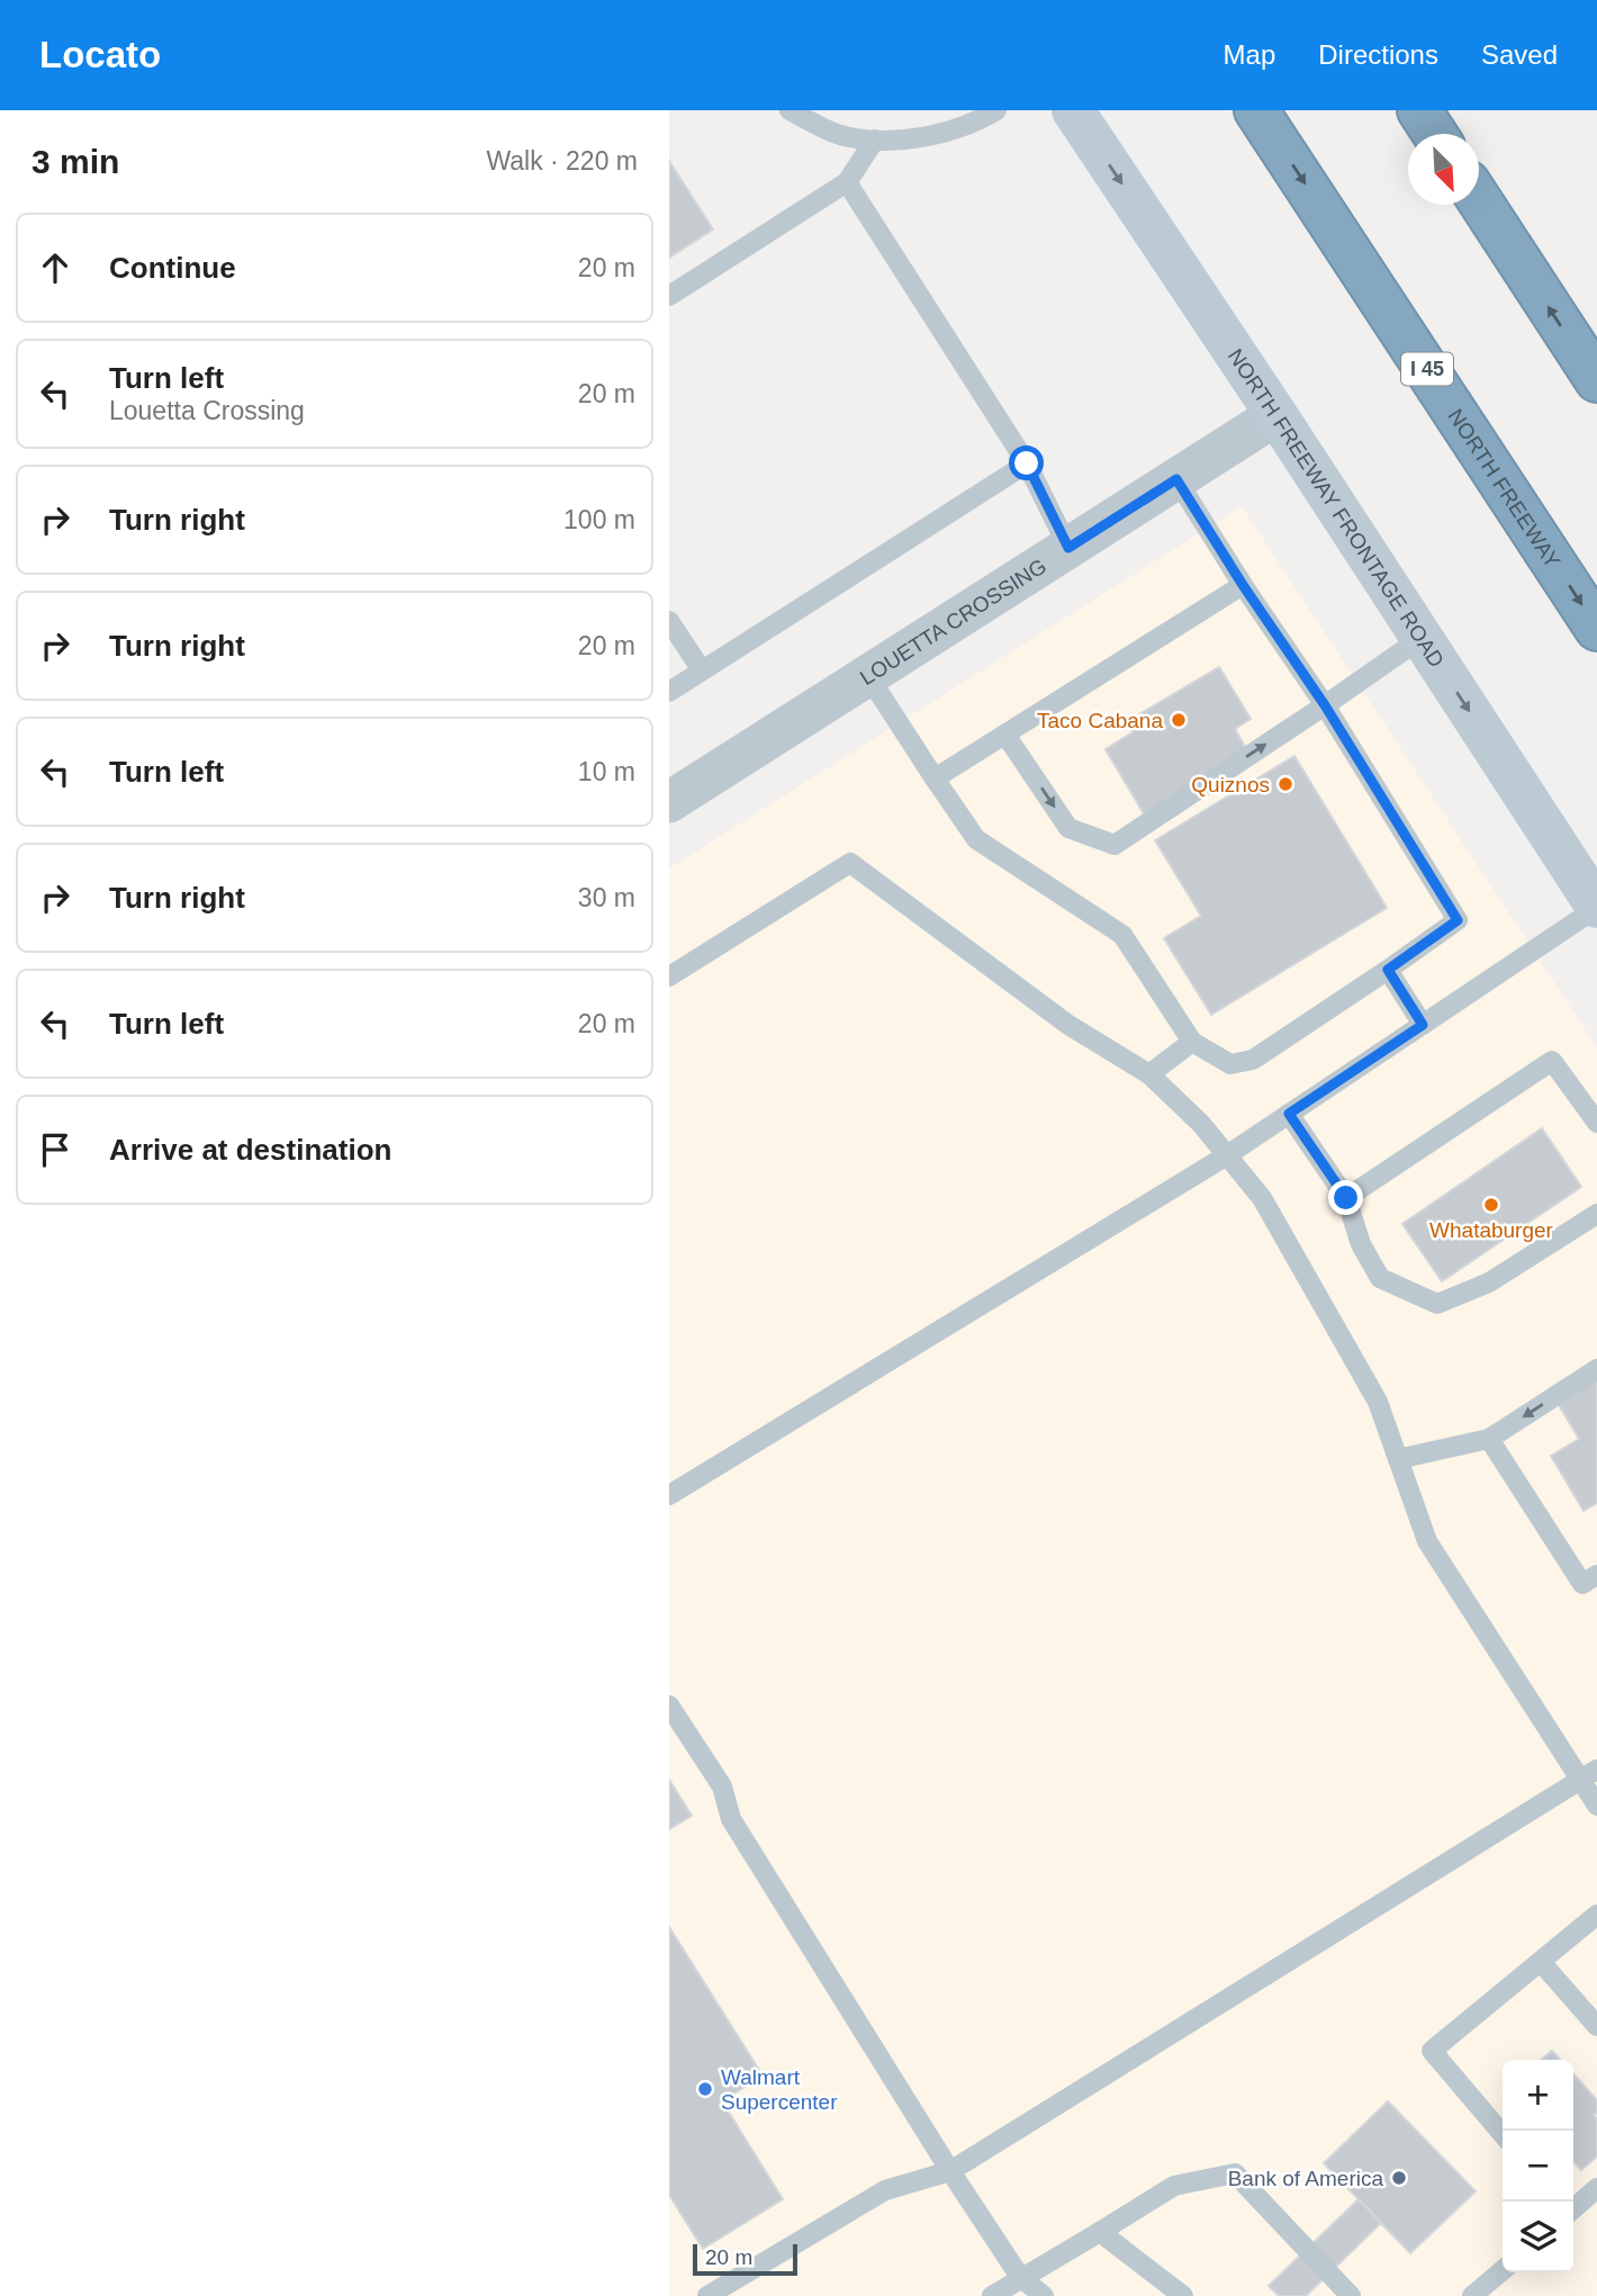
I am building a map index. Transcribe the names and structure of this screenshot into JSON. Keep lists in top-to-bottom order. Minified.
{"streets":{"highway":["I 45","NORTH FREEWAY"],"main road":["NORTH FREEWAY FRONTAGE ROAD"],"street":["LOUETTA CROSSING"]},"crossings":[["NORTH FREEWAY FRONTAGE ROAD","LOUETTA CROSSING"]],"one_way":["NORTH FREEWAY FRONTAGE ROAD"],"places":["Taco Cabana","Quiznos","Whataburger","Walmart Supercenter","Bank of America"],"scale_bar":"20 m","north":"bottom right","page":{"header":"Locato","nav":["Map","Directions","Saved"],"heading":["3 min","Walk · 220 m"],"list":[["Continue","20 m"],["Turn left","Louetta Crossing","20 m"],["Turn right","100 m"],["Turn right","20 m"],["Turn left","10 m"],["Turn right","30 m"],["Turn left","20 m"],"Arrive at destination"],"map_buttons":["+","−"],"scale":"20 m"}}
